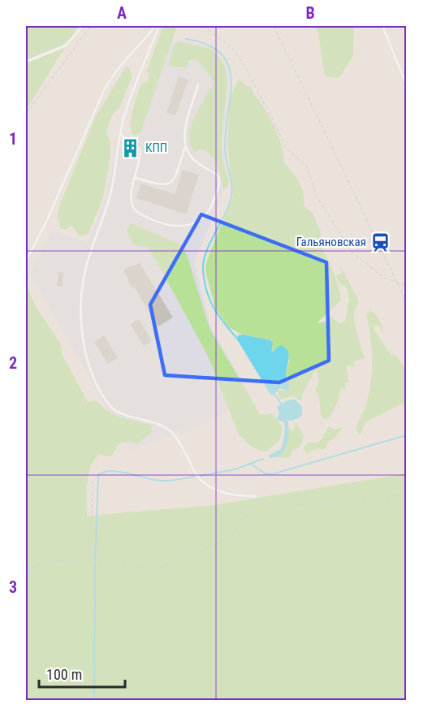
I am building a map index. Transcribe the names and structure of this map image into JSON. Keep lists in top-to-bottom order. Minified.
{"places":{"building":["КПП"],"station":["Гальяновская"]},"scale_bar":"100 m","grid":{"columns":["A","B"],"rows":["1","2","3"]}}
